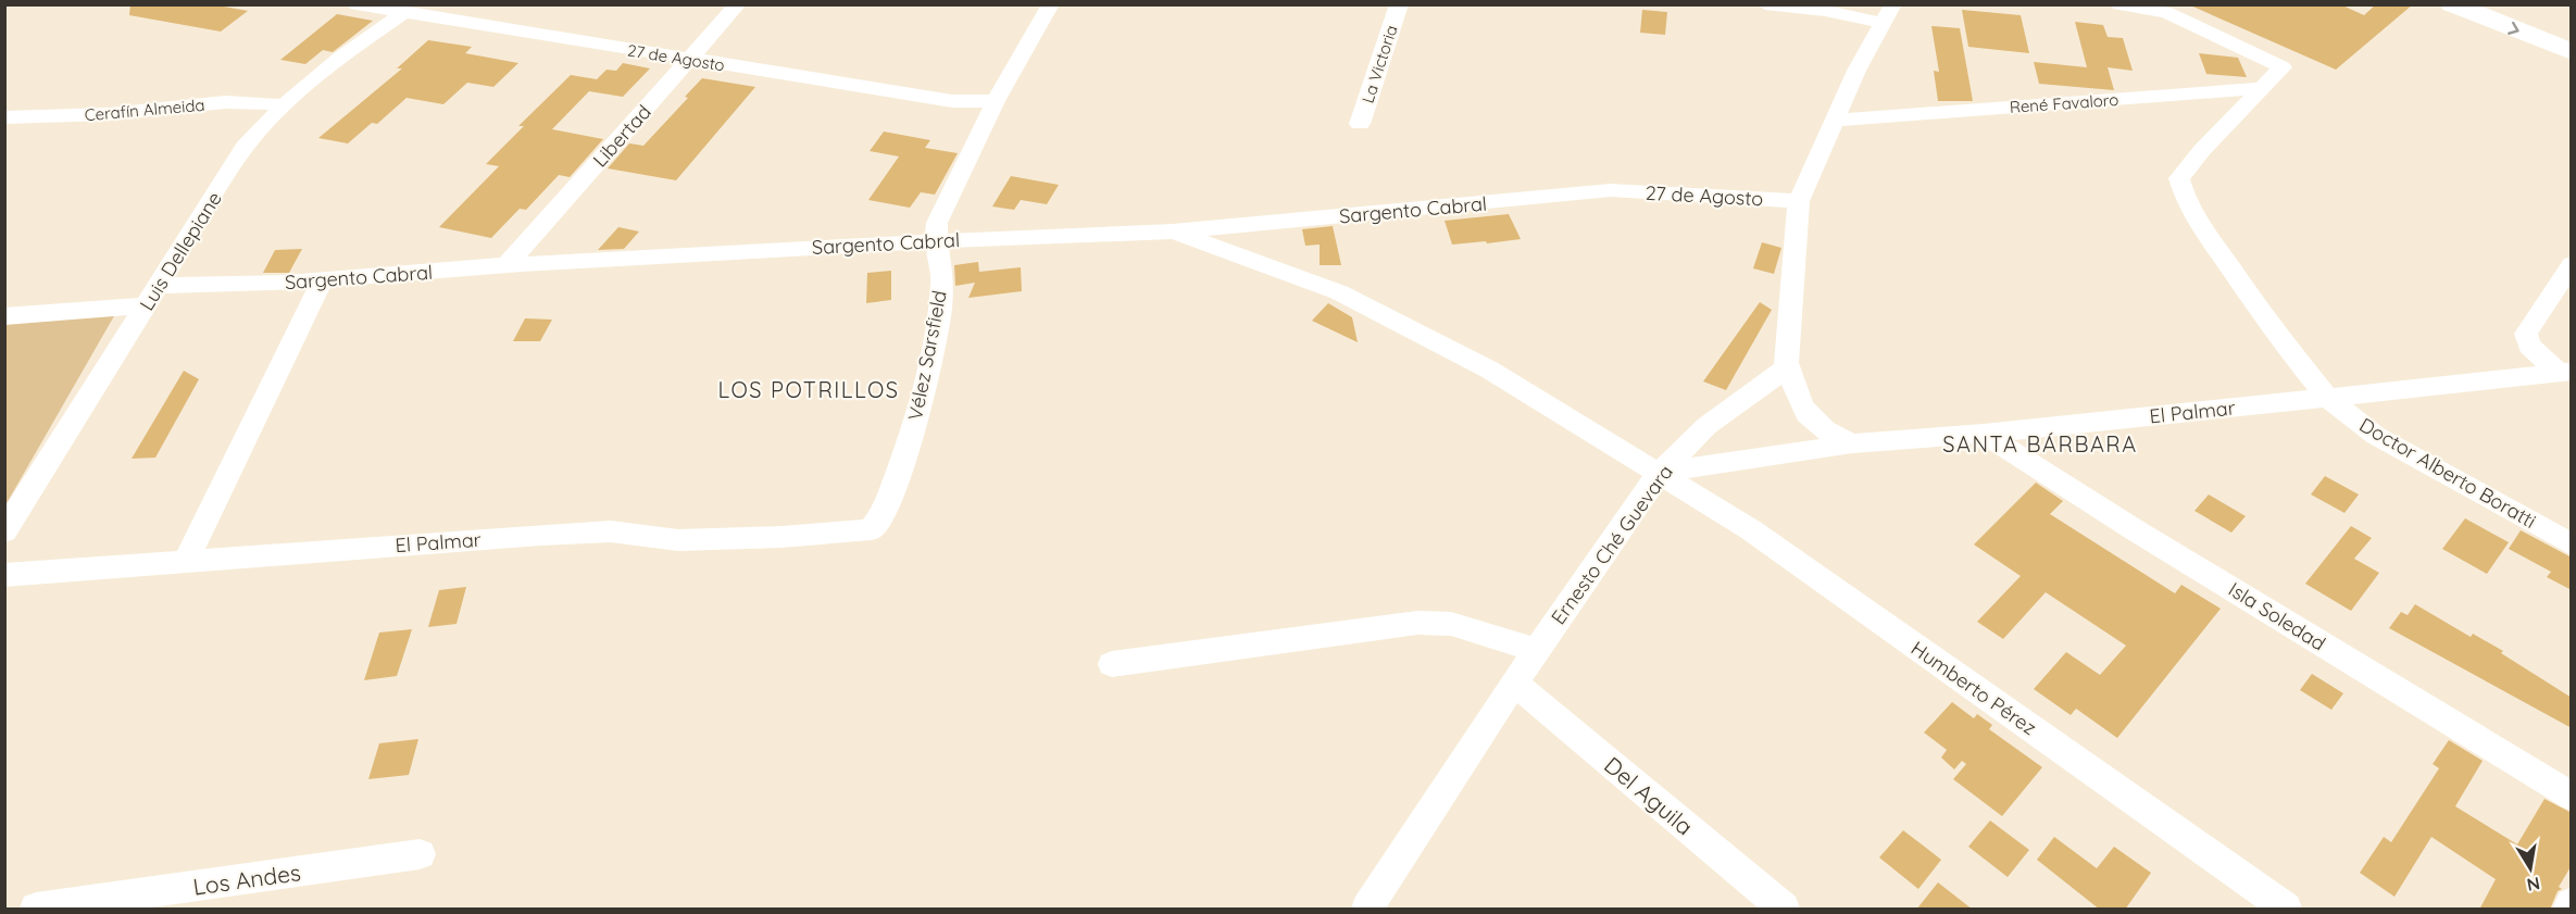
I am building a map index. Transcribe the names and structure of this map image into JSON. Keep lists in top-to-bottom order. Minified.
{"streets":{"street":["27 de Agosto","La Victoria","René Favaloro","Cerafín Almeida","Libertad","Sargento Cabral","Luis Dellepiane","Vélez Sarsfield","El Palmar","Doctor Alberto Boratti","Ernesto Ché Guevara","Isla Soledad","Humberto Pérez","Del Aguila","Los Andes"]},"crossings":[["27 de Agosto","Libertad"],["27 de Agosto","Sargento Cabral"],["27 de Agosto","Luis Dellepiane"],["27 de Agosto","Vélez Sarsfield"],["René Favaloro","Doctor Alberto Boratti"],["Cerafín Almeida","Luis Dellepiane"],["Libertad","Sargento Cabral"],["Sargento Cabral","Luis Dellepiane"],["Sargento Cabral","Vélez Sarsfield"],["Sargento Cabral","Humberto Pérez"],["Vélez Sarsfield","El Palmar"],["El Palmar","Doctor Alberto Boratti"],["El Palmar","Ernesto Ché Guevara"],["El Palmar","Isla Soledad"],["El Palmar","Humberto Pérez"],["Ernesto Ché Guevara","Humberto Pérez"],["Ernesto Ché Guevara","Del Aguila"]],"districts":["LOS POTRILLOS","SANTA BÁRBARA"],"north":"bottom"}
